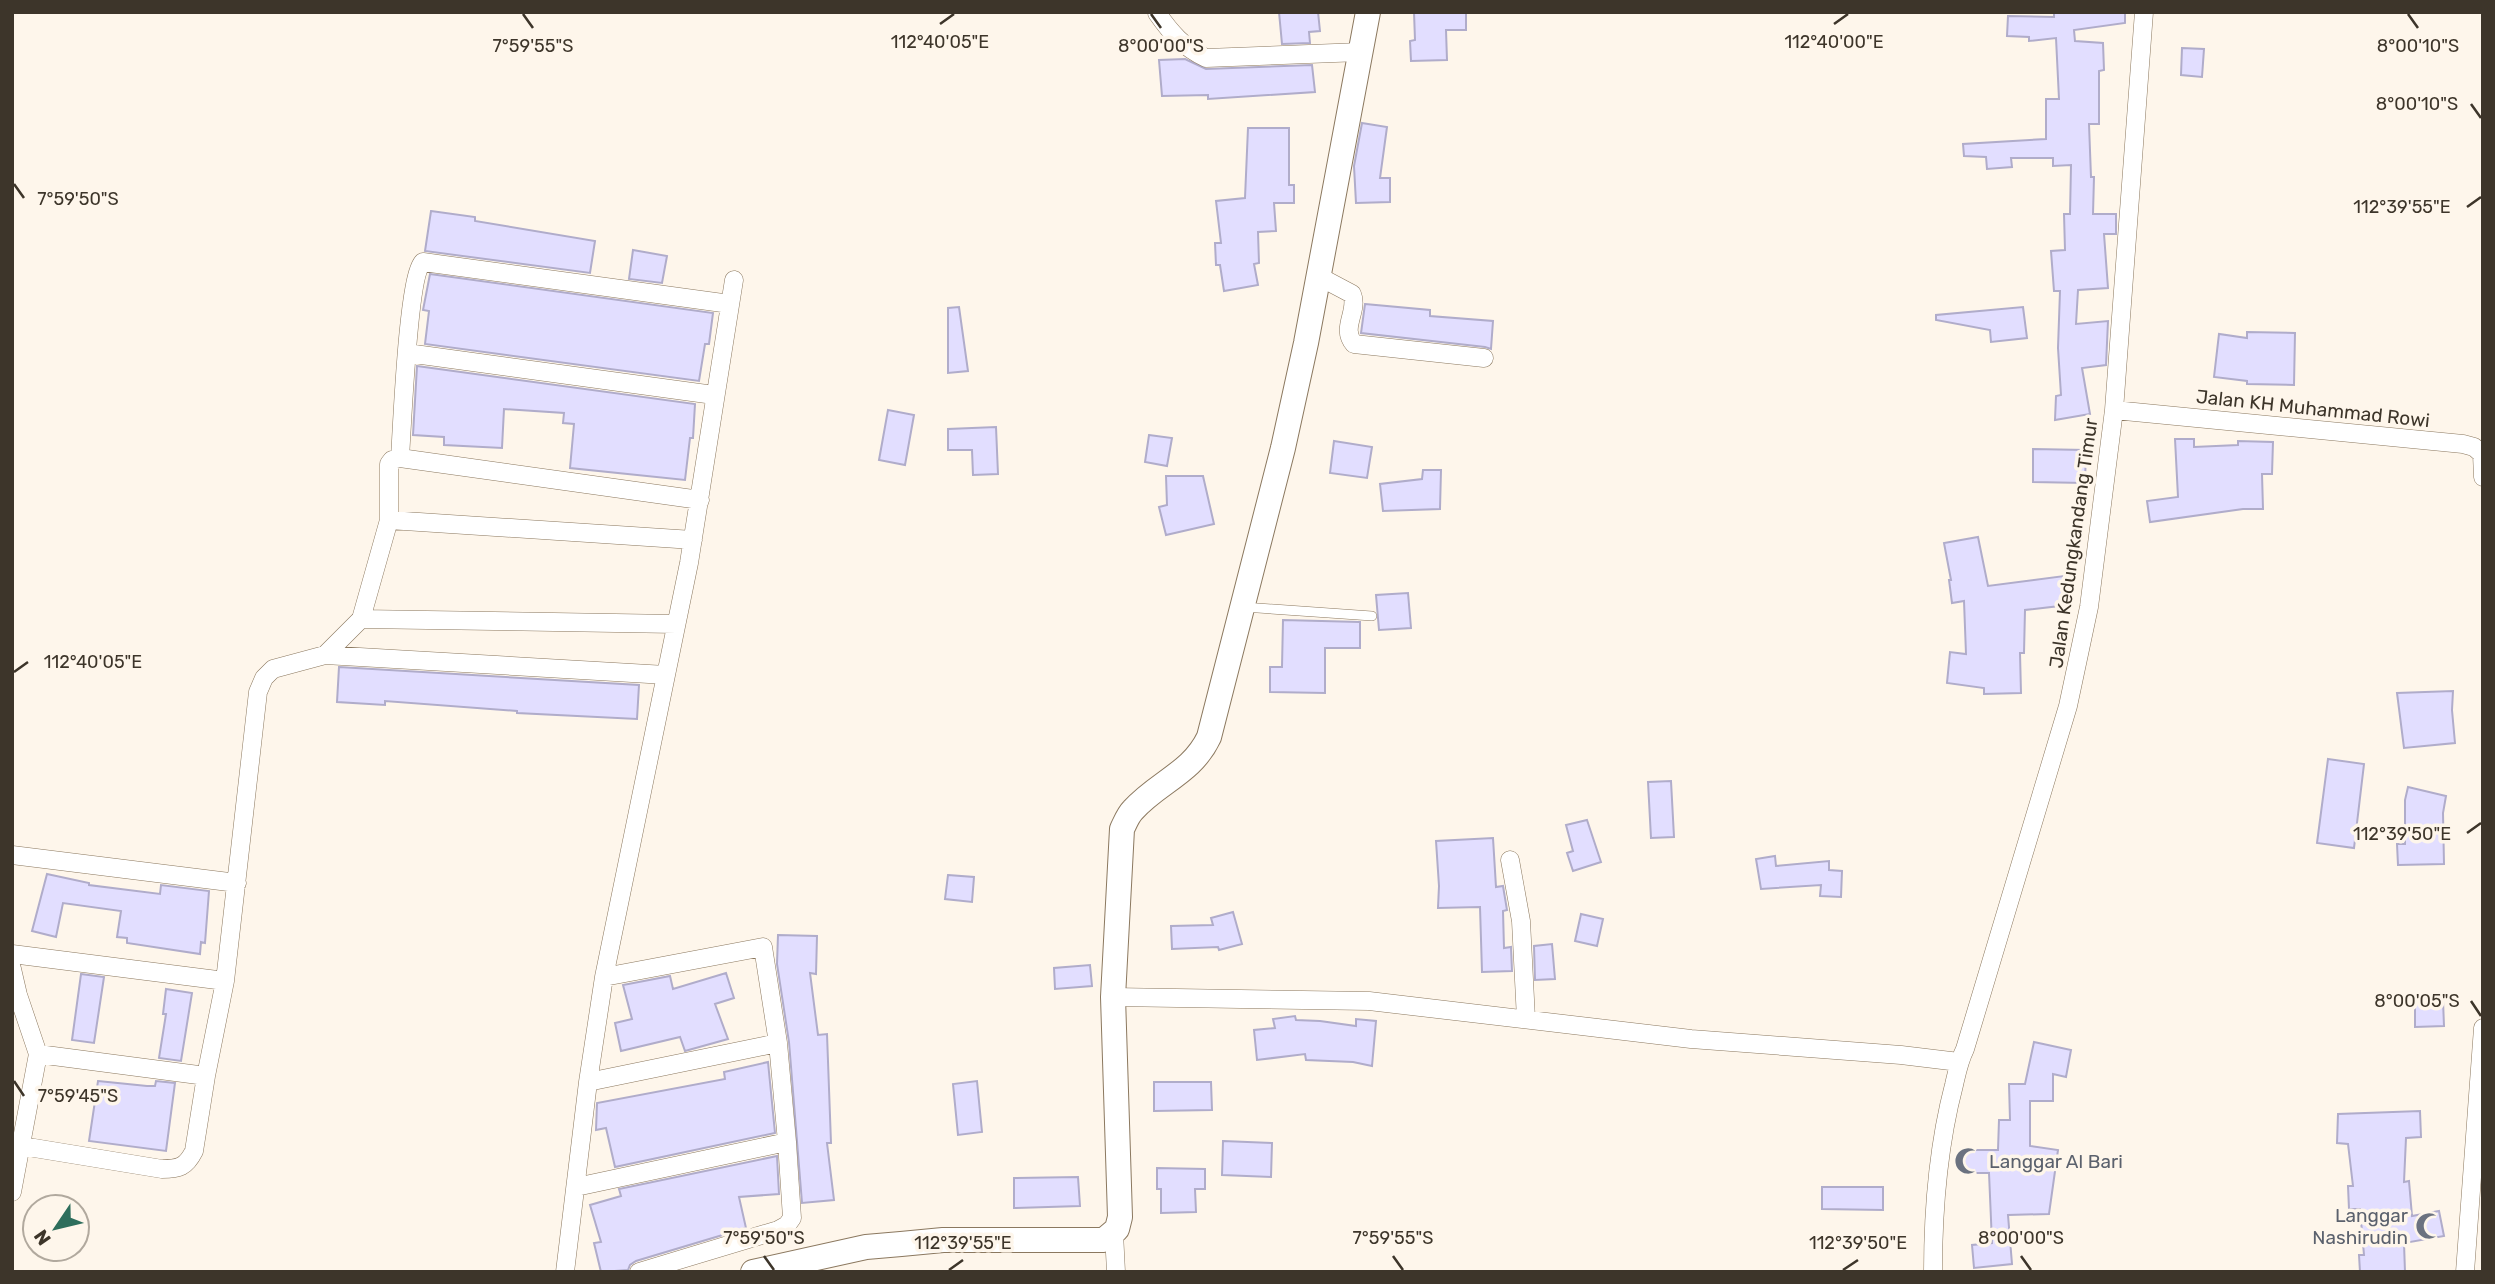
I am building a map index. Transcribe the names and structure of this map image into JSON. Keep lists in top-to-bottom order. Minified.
{"streets":{"street":["Jalan KH Muhammad Rowi","Jalan Kedungkandang Timur"]},"crossings":[["Jalan KH Muhammad Rowi","Jalan Kedungkandang Timur"]],"places":{"mosque":["Langgar Al Bari","Langgar Nashirudin"]},"north":"bottom left","coordinates":["112°40'05\"E","112°40'00\"E","8°00'10\"S","7°59'55\"S","8°00'00\"S","7°59'50\"S","112°39'55\"E","112°39'50\"E","8°00'05\"S","7°59'45\"S"]}
